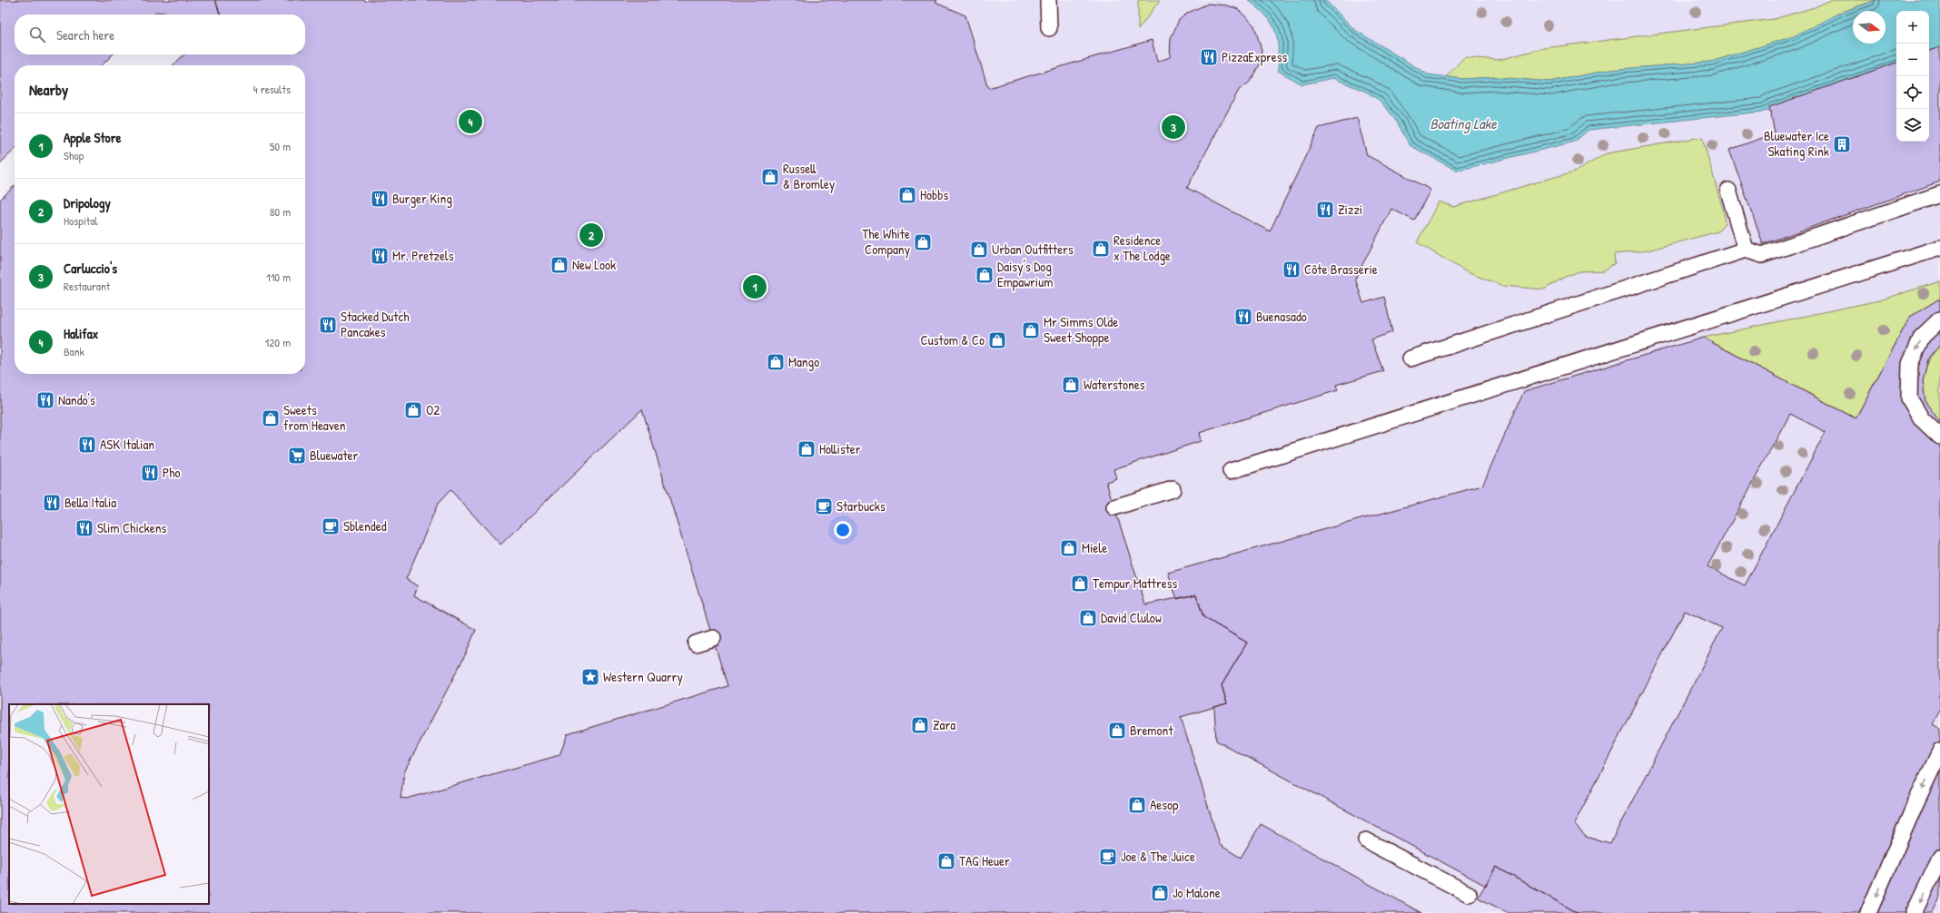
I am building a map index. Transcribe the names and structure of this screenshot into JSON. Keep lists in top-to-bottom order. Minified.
{"water":["Boating Lake"],"places":{"restaurant":["PizzaExpress","Burger King","Zizzi","Mr. Pretzels","Côte Brasserie","Buenasado","Stacked Dutch Pancakes","Nando's","ASK Italian","Pho","Bella Italia","Slim Chickens"],"building":["Bluewater Ice Skating Rink"],"shop":["Russell & Bromley","Hobbs","The White Company","Residence x The Lodge","Urban Outfitters","New Look","Daisy's Dog Empawrium","Mr Simms Olde Sweet Shoppe","Custom & Co","Mango","Waterstones","O2","Sweets from Heaven","Hollister","Miele","Tempur Mattress","David Clulow","Zara","Bremont","Aesop","TAG Heuer","Jo Malone"],"supermarket":["Bluewater"],"cafe":["Starbucks","Sblended","Joe & The Juice"],"place":["Western Quarry"]},"north":"right","page":{"map_buttons":["+","−"],"search":"Search here","heading":["Nearby","4 results"],"pins":["4","3","2","1"],"list":[{"mark":"1","name":"Apple Store","note":"Shop","value":"50 m"},{"mark":"2","name":"Dripology","note":"Hospital","value":"80 m"},{"mark":"3","name":"Carluccio's","note":"Restaurant","value":"110 m"},{"mark":"4","name":"Halifax","note":"Bank","value":"120 m"}]}}
